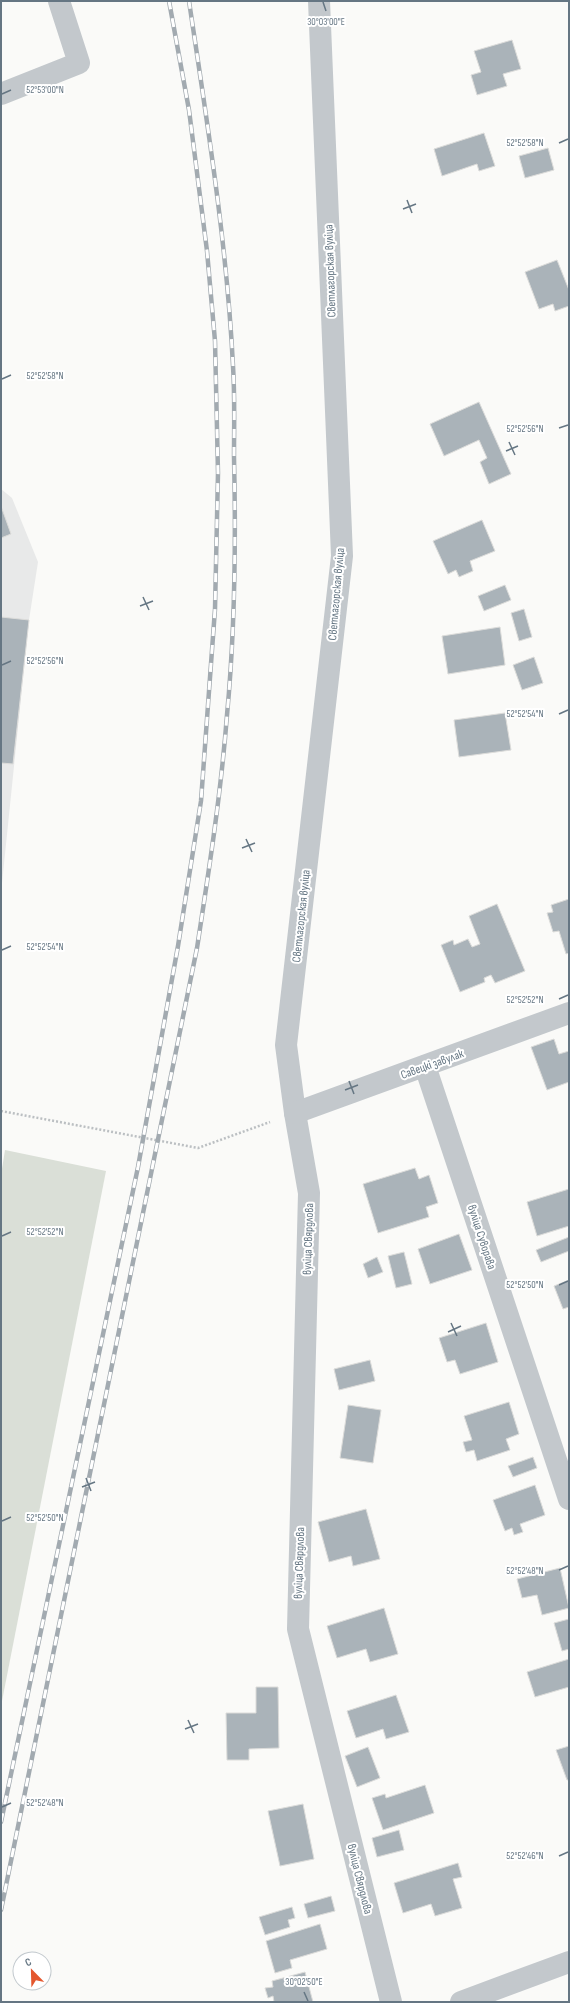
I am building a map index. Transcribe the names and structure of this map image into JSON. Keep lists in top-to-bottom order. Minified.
{"streets":{"street":["Светлагорская вуліца","Савецкі завулак","вуліца Суворава","вуліца Свярдлова"]},"crossings":[["Светлагорская вуліца","Савецкі завулак"],["Светлагорская вуліца","вуліца Свярдлова"],["Савецкі завулак","вуліца Суворава"],["Савецкі завулак","вуліца Свярдлова"]],"north":"top left","coordinates":["30°03'00\"E","52°53'00\"N","52°52'58\"N","52°52'56\"N","52°52'54\"N","52°52'52\"N","52°52'50\"N","52°52'48\"N","52°52'46\"N","30°02'50\"E"]}
